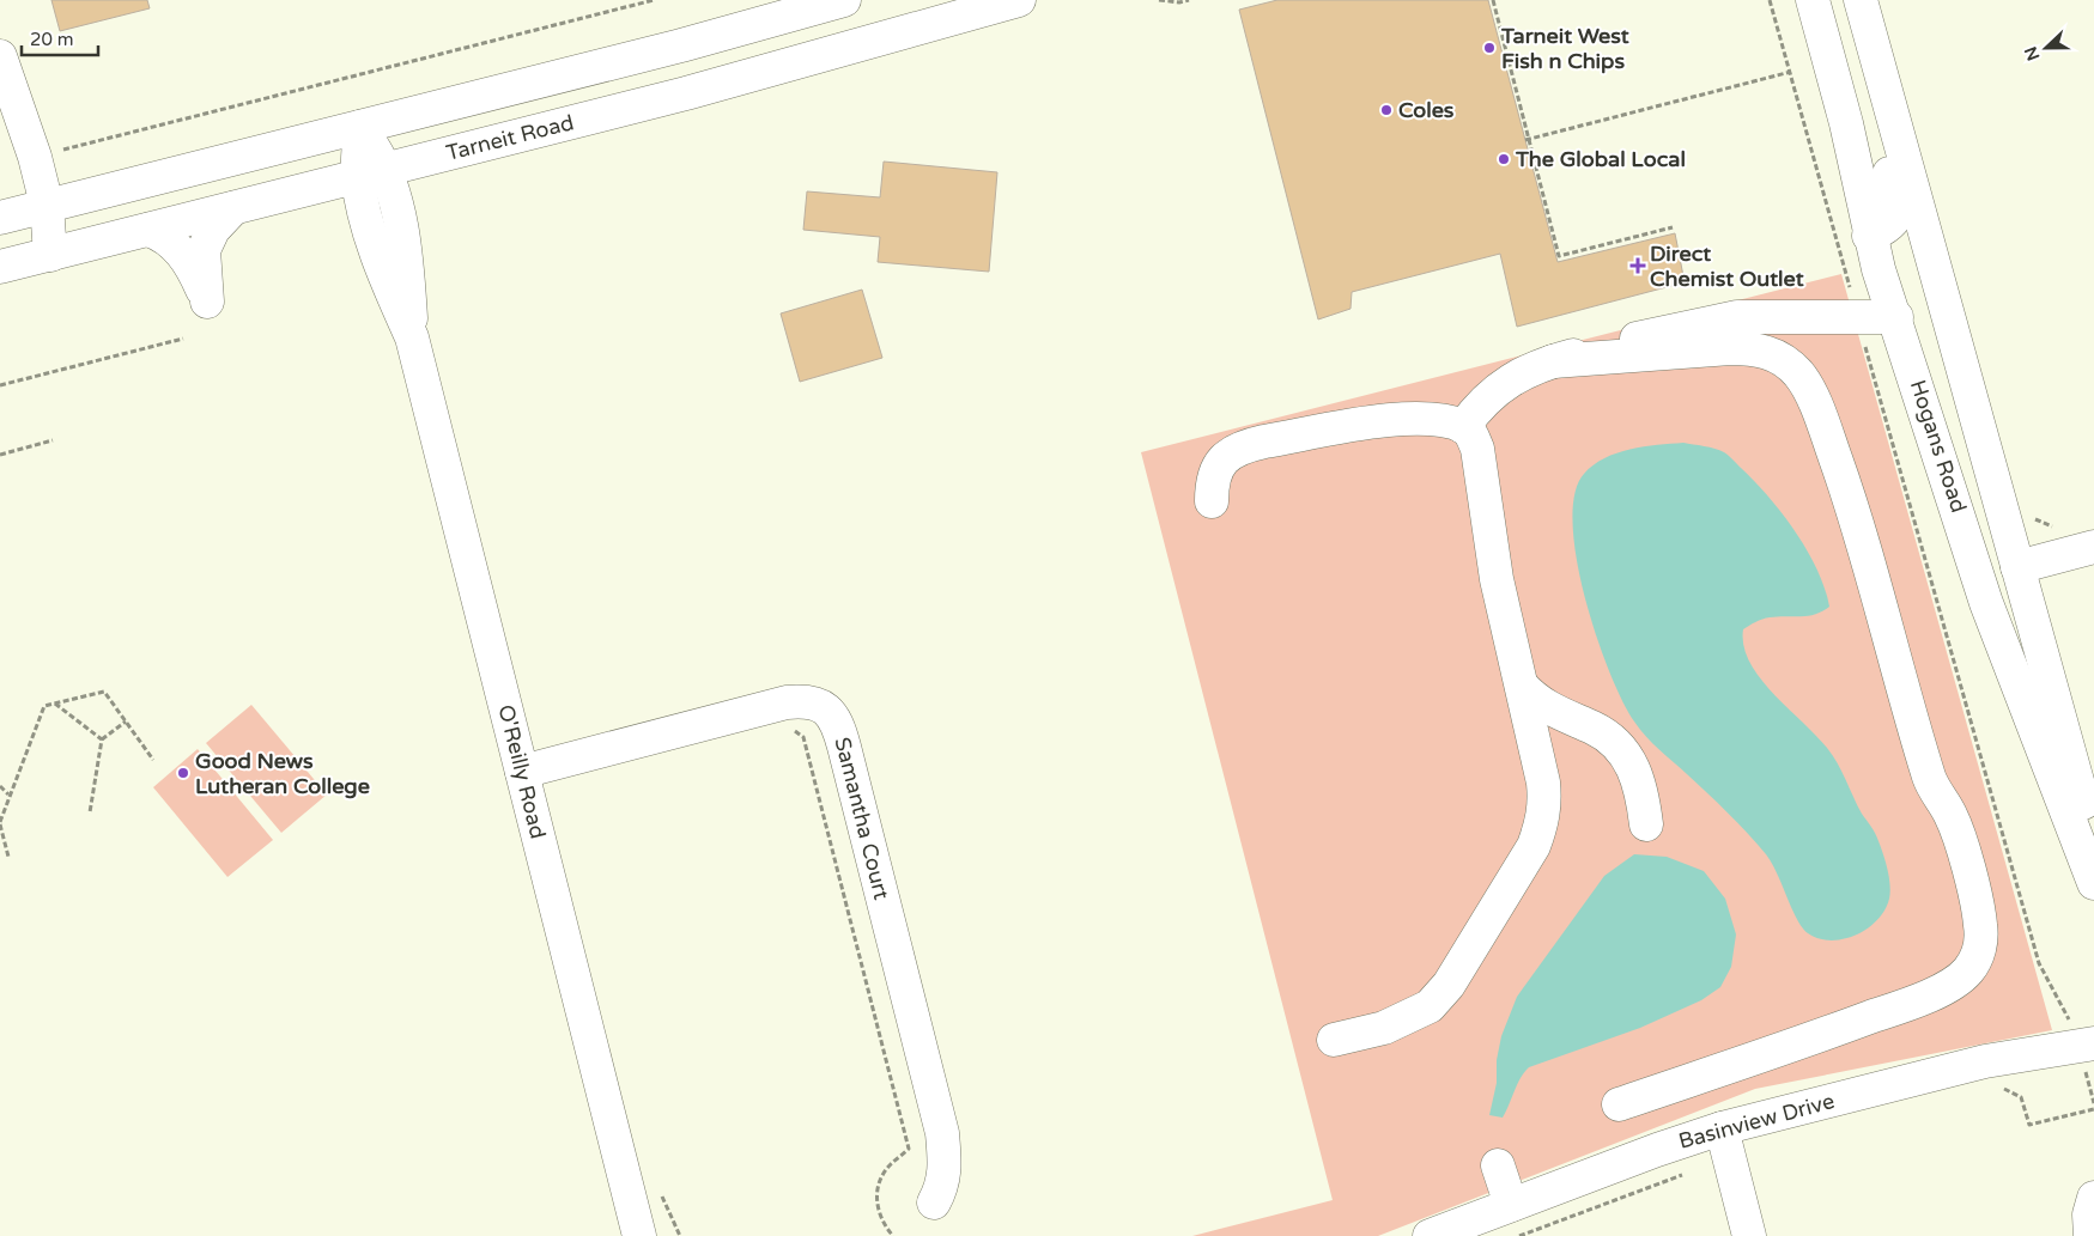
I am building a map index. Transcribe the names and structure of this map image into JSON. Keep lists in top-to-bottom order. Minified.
{"streets":{"street":["Tarneit Road","Hogans Road","O'Reilly Road","Samantha Court","Basinview Drive"]},"crossings":[["Tarneit Road","O'Reilly Road"],["O'Reilly Road","Samantha Court"]],"places":{"other":["Tarneit West Fish n Chips","Coles","The Global Local","Good News Lutheran College"],"health":["Direct Chemist Outlet"]},"scale_bar":"20 m","north":"left"}
